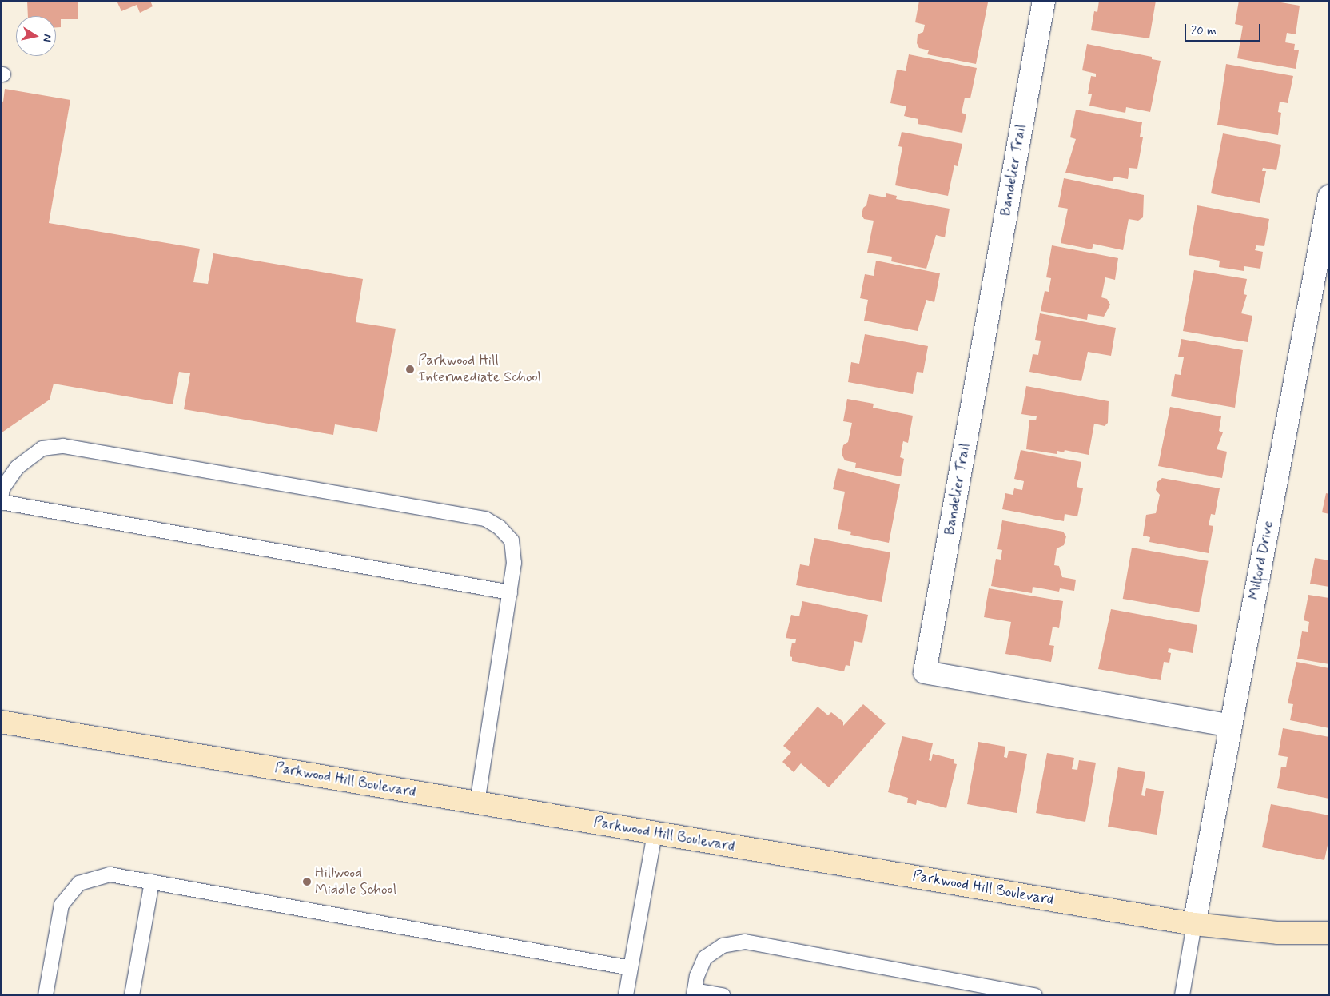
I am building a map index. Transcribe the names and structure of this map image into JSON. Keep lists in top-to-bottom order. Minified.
{"streets":{"street":["Bandelier Trail","Milford Drive","Parkwood Hill Boulevard"]},"crossings":[["Bandelier Trail","Milford Drive"],["Milford Drive","Parkwood Hill Boulevard"]],"places":["Parkwood Hill Intermediate School","Hillwood Middle School"],"scale_bar":"20 m","north":"right"}
